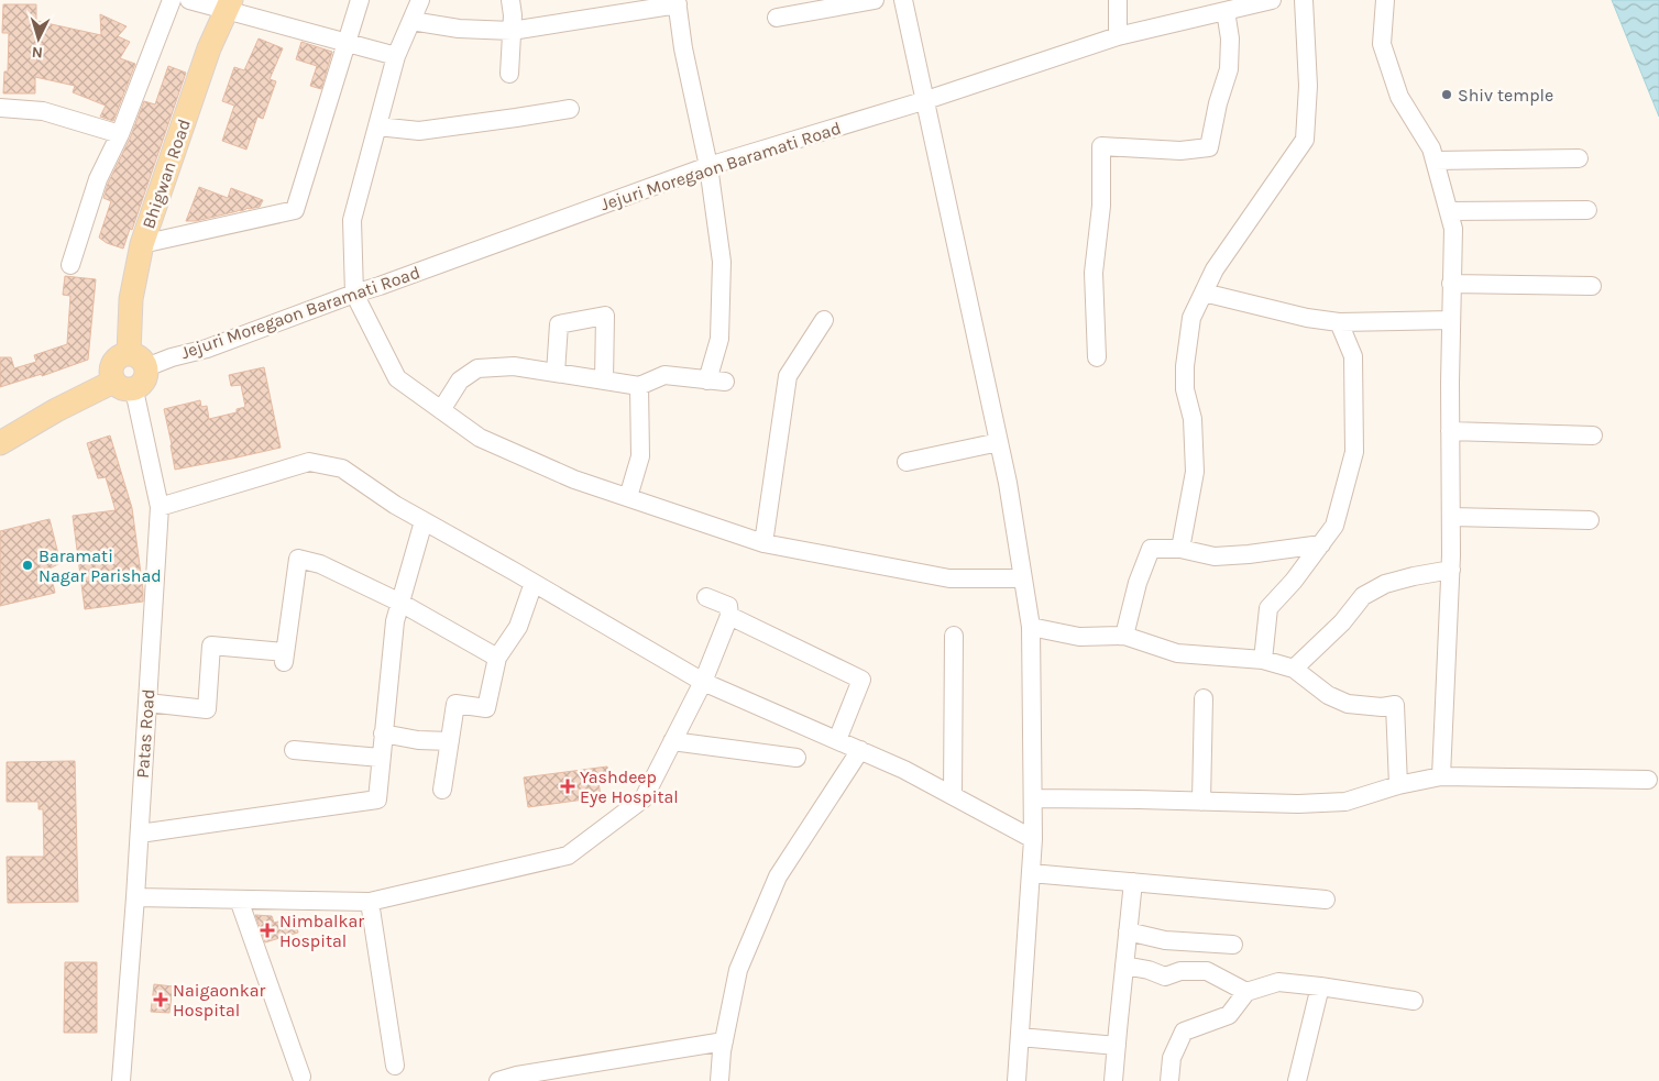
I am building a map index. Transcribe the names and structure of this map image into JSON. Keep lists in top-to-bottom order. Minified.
{"streets":{"main road":["Bhigwan Road"],"street":["Jejuri Moregaon Baramati Road","Patas Road"]},"crossings":[["Jejuri Moregaon Baramati Road","Bhigwan Road"],["Jejuri Moregaon Baramati Road","Patas Road"],["Bhigwan Road","Patas Road"]],"places":{"other":["Shiv temple","Baramati Nagar Parishad"],"health":["Yashdeep Eye Hospital","Nimbalkar Hospital","Naigaonkar Hospital"]},"north":"bottom"}
